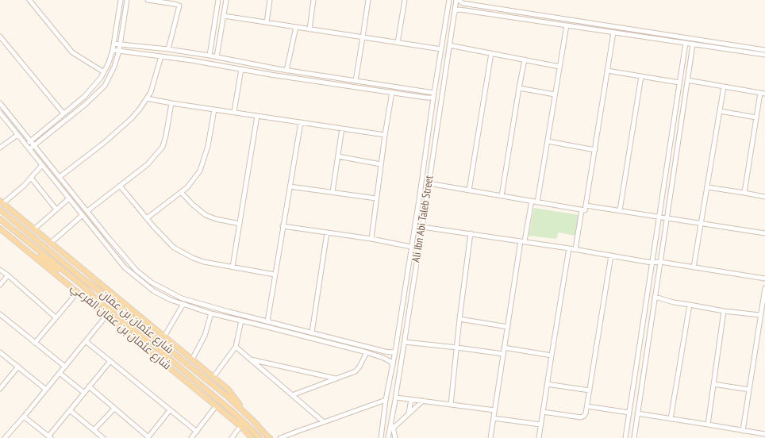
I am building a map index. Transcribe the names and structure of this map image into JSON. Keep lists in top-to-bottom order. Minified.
{"streets":{"main road":["شارع عثمان بن عفان","شارع عثمان بن عفان الفرعي"],"street":["Ali Ibn Abi Taleb Street"]},"crossings":[["شارع عثمان بن عفان","شارع عثمان بن عفان الفرعي"]]}
